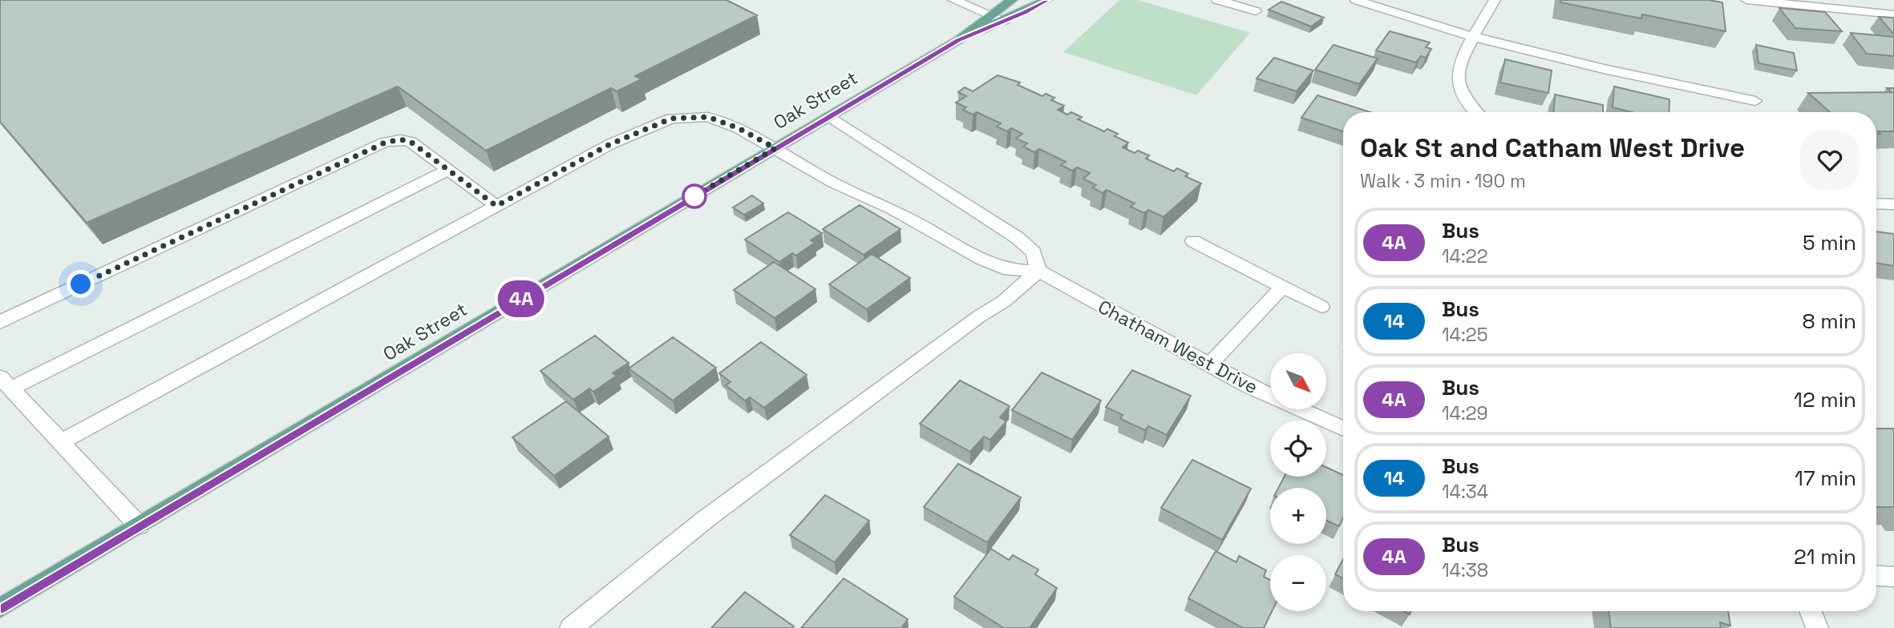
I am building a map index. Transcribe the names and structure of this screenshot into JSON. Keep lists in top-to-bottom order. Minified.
{"streets":{"main road":["Oak Street"],"street":["Chatham West Drive"]},"crossings":[["Oak Street","Chatham West Drive"]],"lines":["bus line 4A"],"north":"bottom right","page":{"on_map":"4A","heading":["Oak St and Catham West Drive","Walk · 3 min · 190 m"],"list":[{"mark":"4A","name":"Bus","note":"14:22","value":"5 min"},{"mark":"14","name":"Bus","note":"14:25","value":"8 min"},{"mark":"4A","name":"Bus","note":"14:29","value":"12 min"},{"mark":"14","name":"Bus","note":"14:34","value":"17 min"},{"mark":"4A","name":"Bus","note":"14:38","value":"21 min"}],"map_buttons":["+","−"]}}
